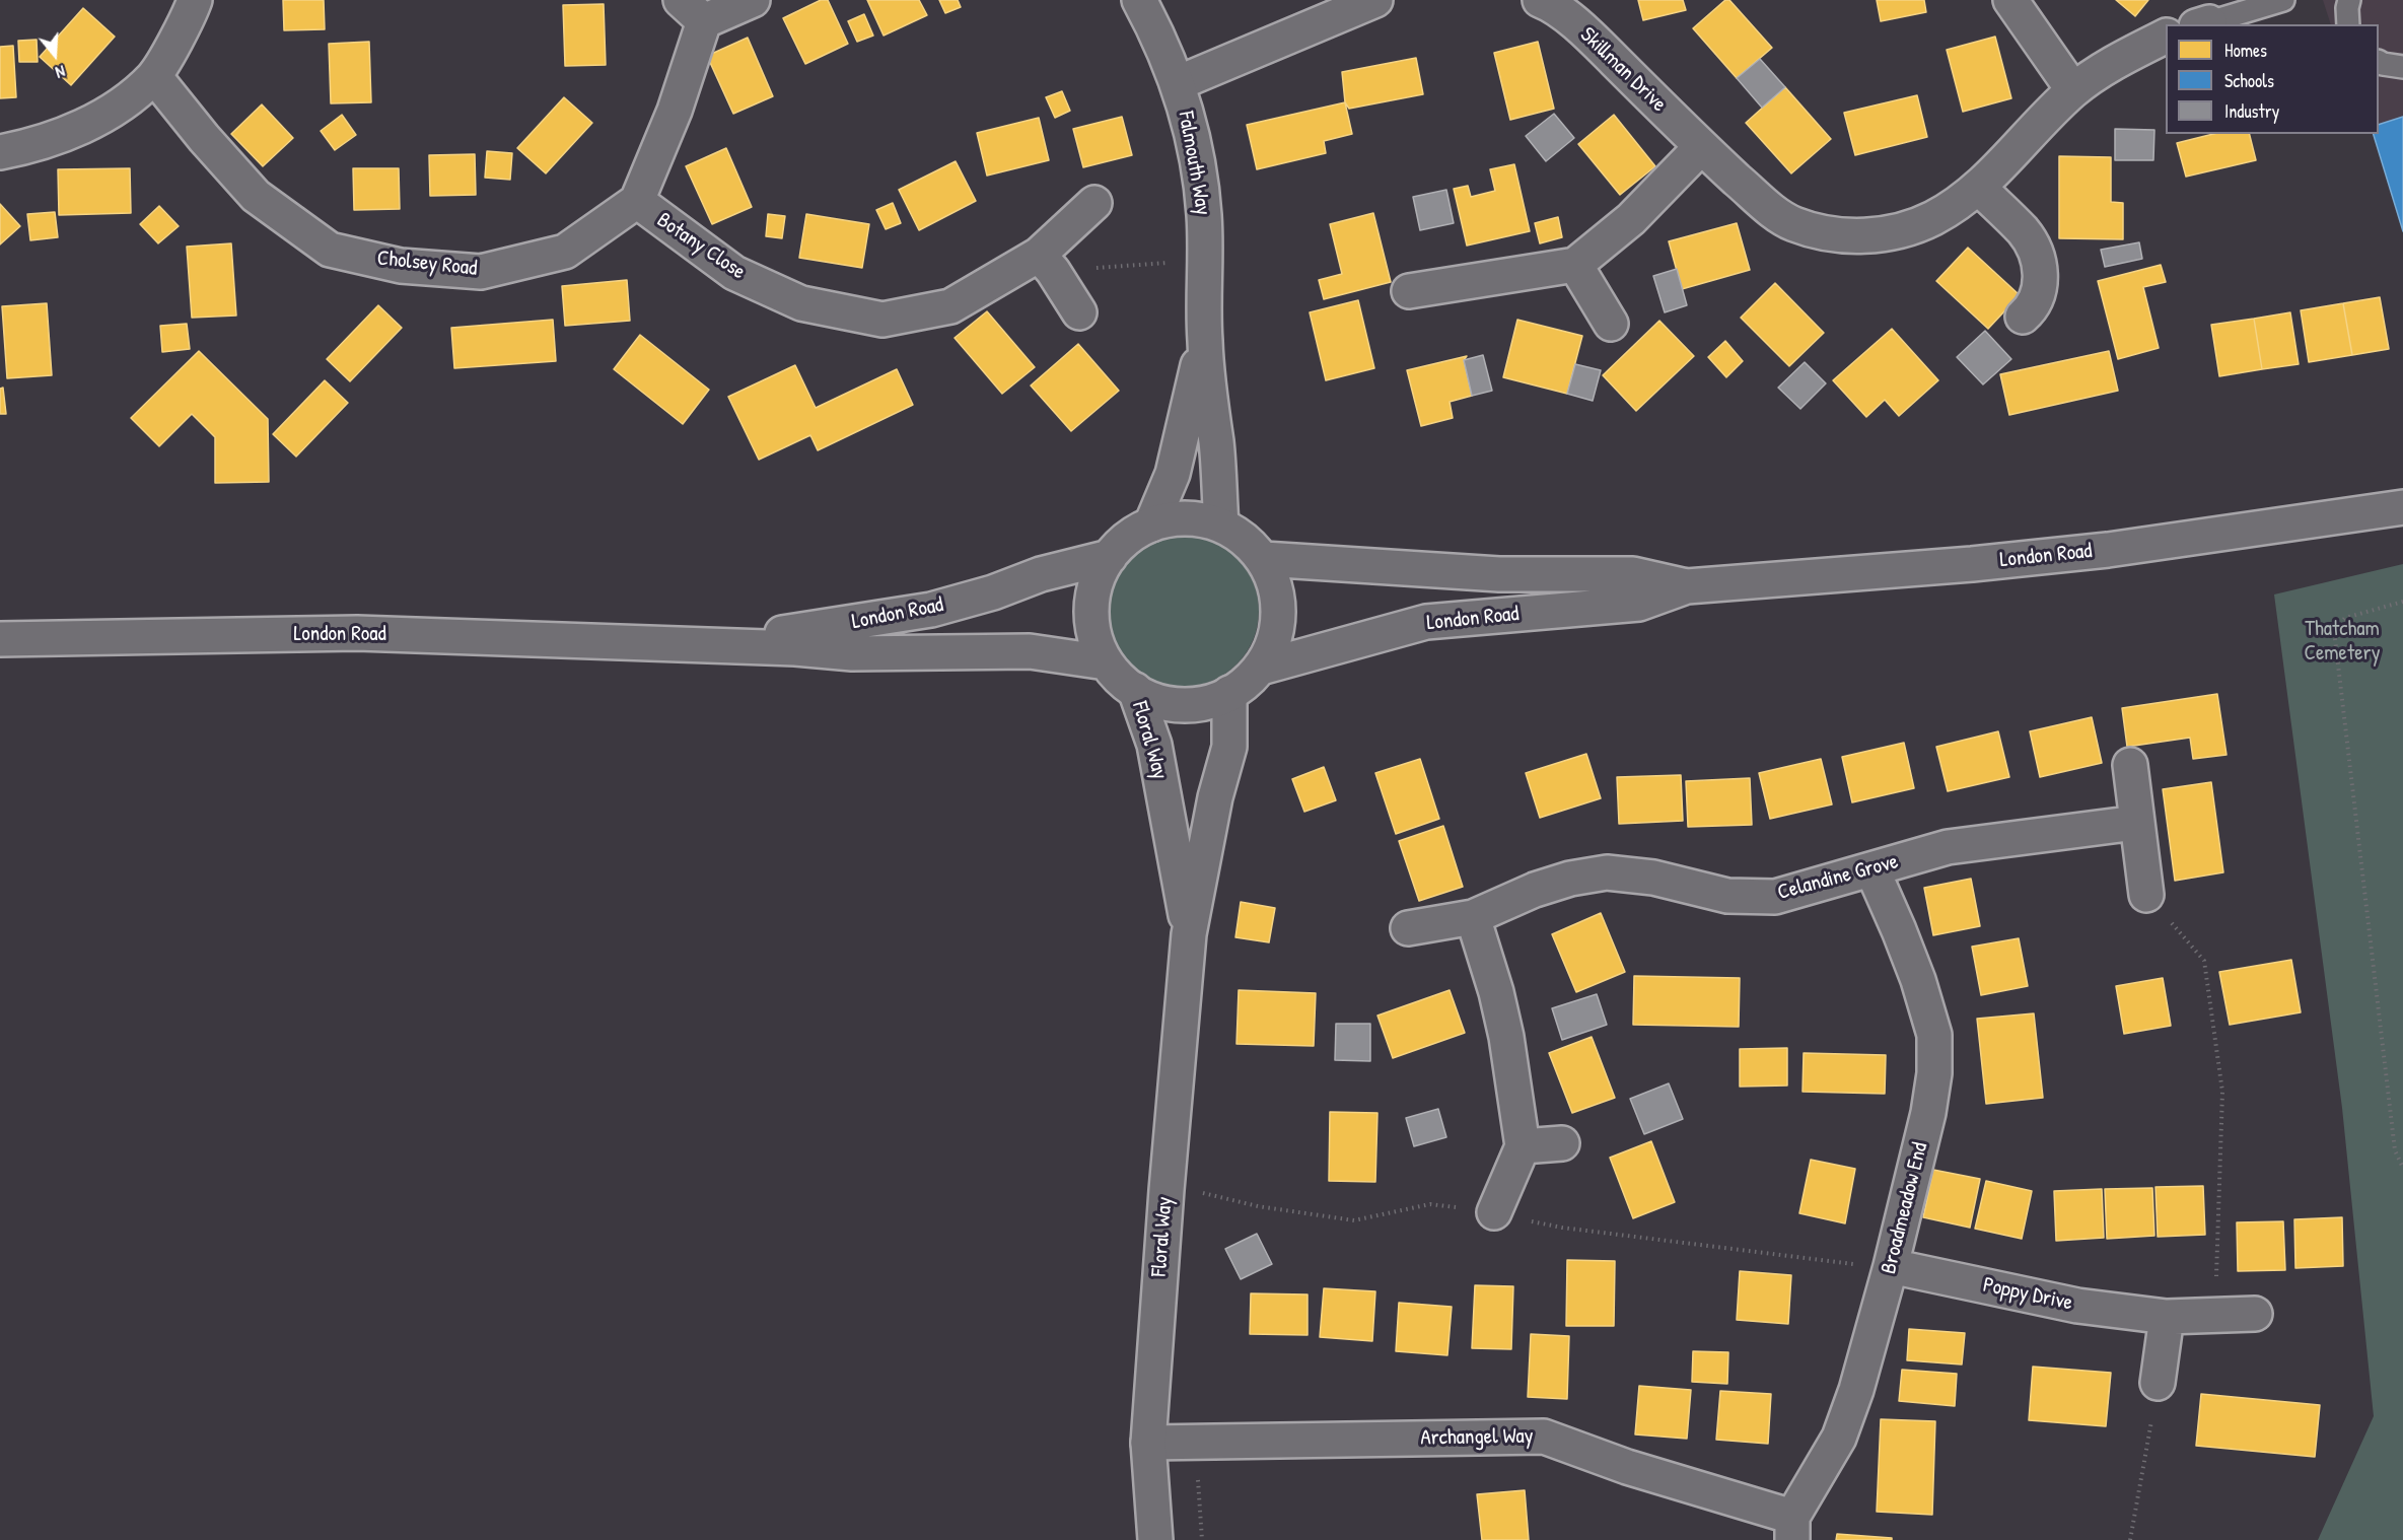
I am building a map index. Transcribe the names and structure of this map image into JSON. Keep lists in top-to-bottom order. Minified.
{"streets":{"street":["Skillman Drive","Falmouth Way","Botany Close","Cholsey Road","London Road","Floral Way","Celandine Grove","Broadmeadow End","Poppy Drive","Archangel Way"]},"crossings":[["Falmouth Way","London Road"],["Falmouth Way","Floral Way"],["Botany Close","Cholsey Road"],["London Road","Floral Way"],["Floral Way","Archangel Way"],["Celandine Grove","Broadmeadow End"],["Broadmeadow End","Poppy Drive"],["Broadmeadow End","Archangel Way"]],"parks":["Thatcham Cemetery"],"legend":["Homes","Schools","Industry"],"north":"bottom"}
